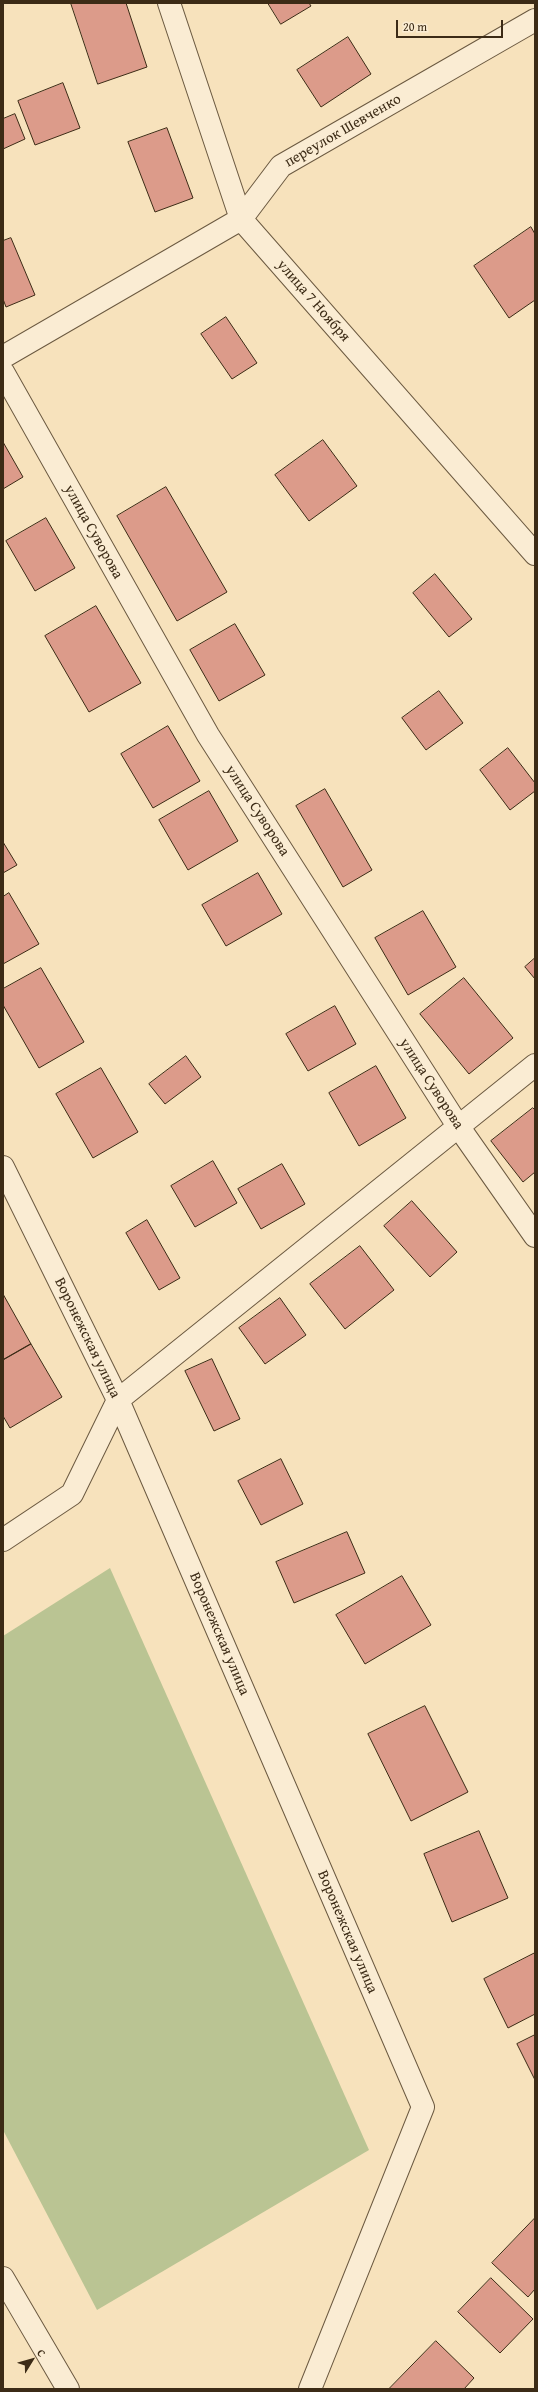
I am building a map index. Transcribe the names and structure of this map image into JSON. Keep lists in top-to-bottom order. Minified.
{"streets":{"street":["переулок Шевченко","улица 7 Ноября","улица Суворова","Воронежская улица"]},"crossings":[["переулок Шевченко","улица 7 Ноября"]],"scale_bar":"20 m","north":"top right"}
